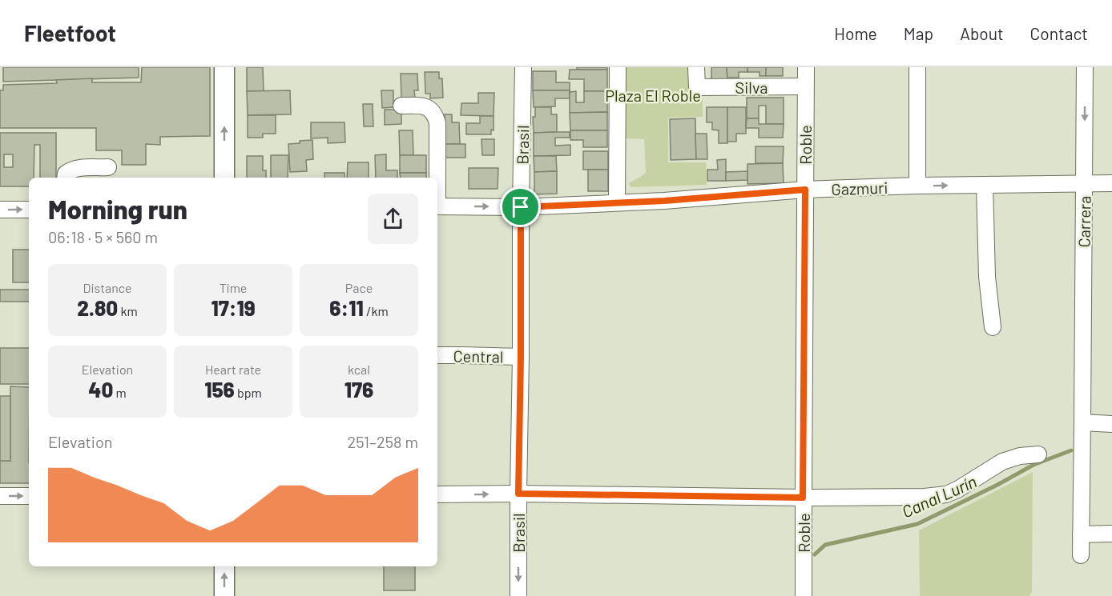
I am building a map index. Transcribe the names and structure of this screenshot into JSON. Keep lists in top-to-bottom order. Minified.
{"streets":{"street":["Silva","Brasil","Roble","Gazmuri","Carrera","Central"]},"crossings":[["Silva","Roble"],["Brasil","Gazmuri"],["Brasil","Central"],["Roble","Gazmuri"],["Gazmuri","Carrera"]],"water":["Canal Lurín"],"parks":["Plaza El Roble"],"page":{"header":"Fleetfoot","nav":["Home","Map","About","Contact"],"heading":["Morning run","06:18 · 5 × 560 m"],"stats":[["Distance","2.80 km"],["Time","17:19"],["Pace","6:11 /km"],["Elevation","40 m"],["Heart rate","156 bpm"],["kcal","176"]],"chart":["Elevation","251–258 m"]}}
